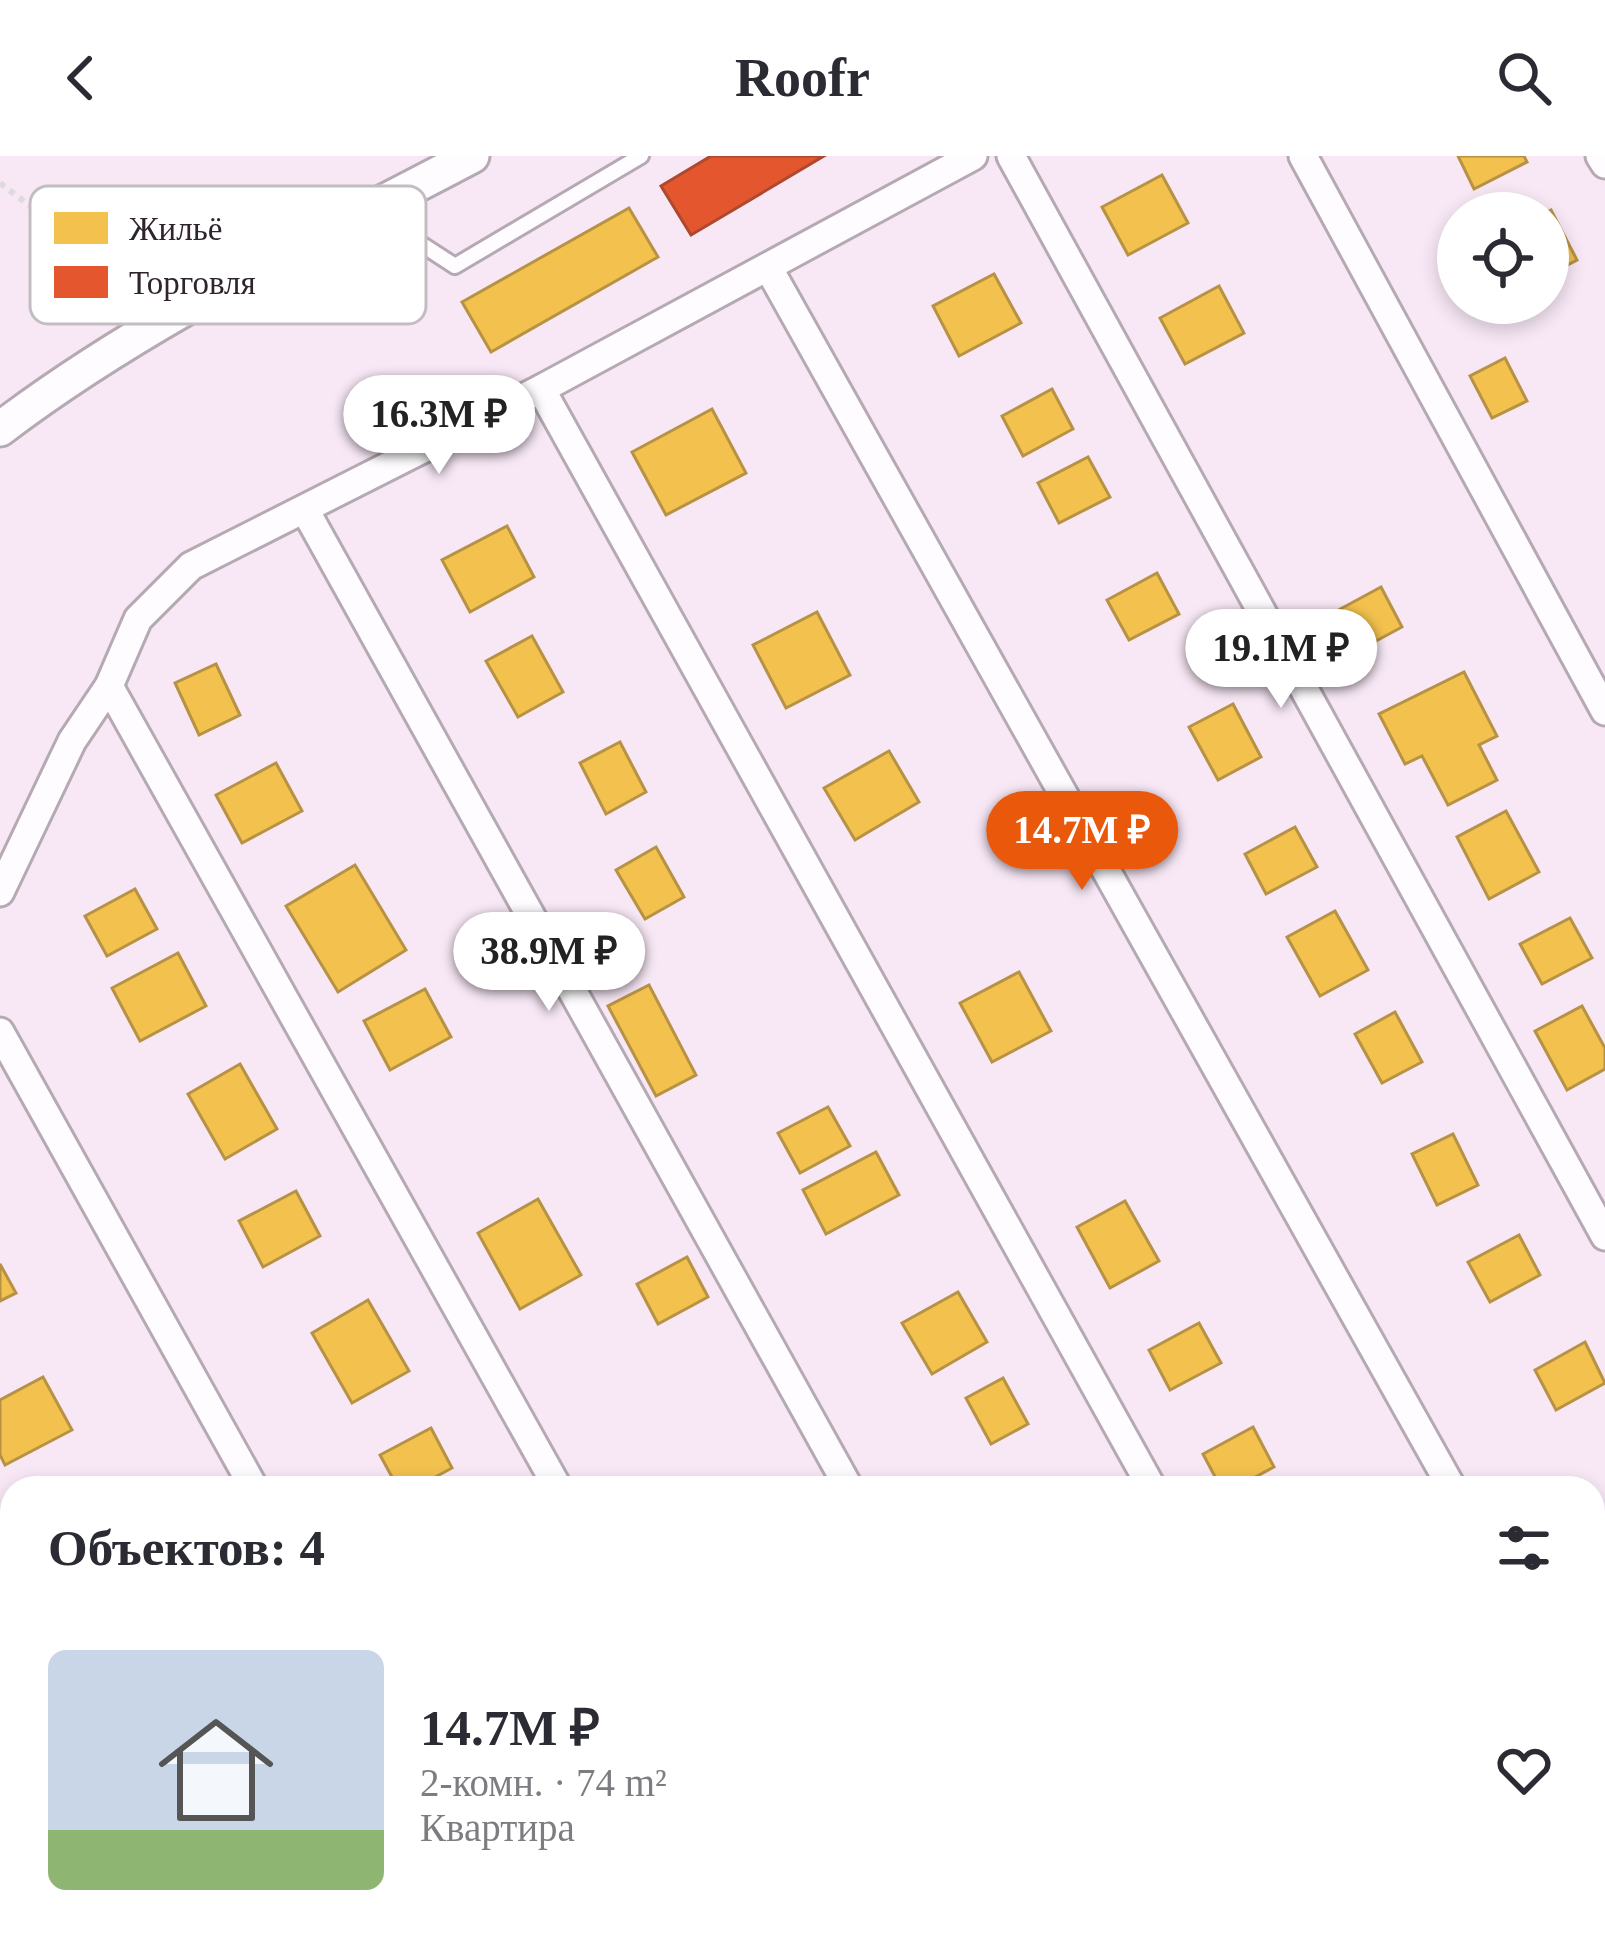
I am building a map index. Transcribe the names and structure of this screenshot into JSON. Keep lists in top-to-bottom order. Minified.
{"legend":["Жильё","Торговля"],"page":{"header":"Roofr","price":["16.3M ₽","19.1M ₽","14.7M ₽","38.9M ₽"],"heading":"Объектов: 4","list":[{"name":"14.7M ₽","note":"2-комн. · 74 m² · Квартира"}]}}
